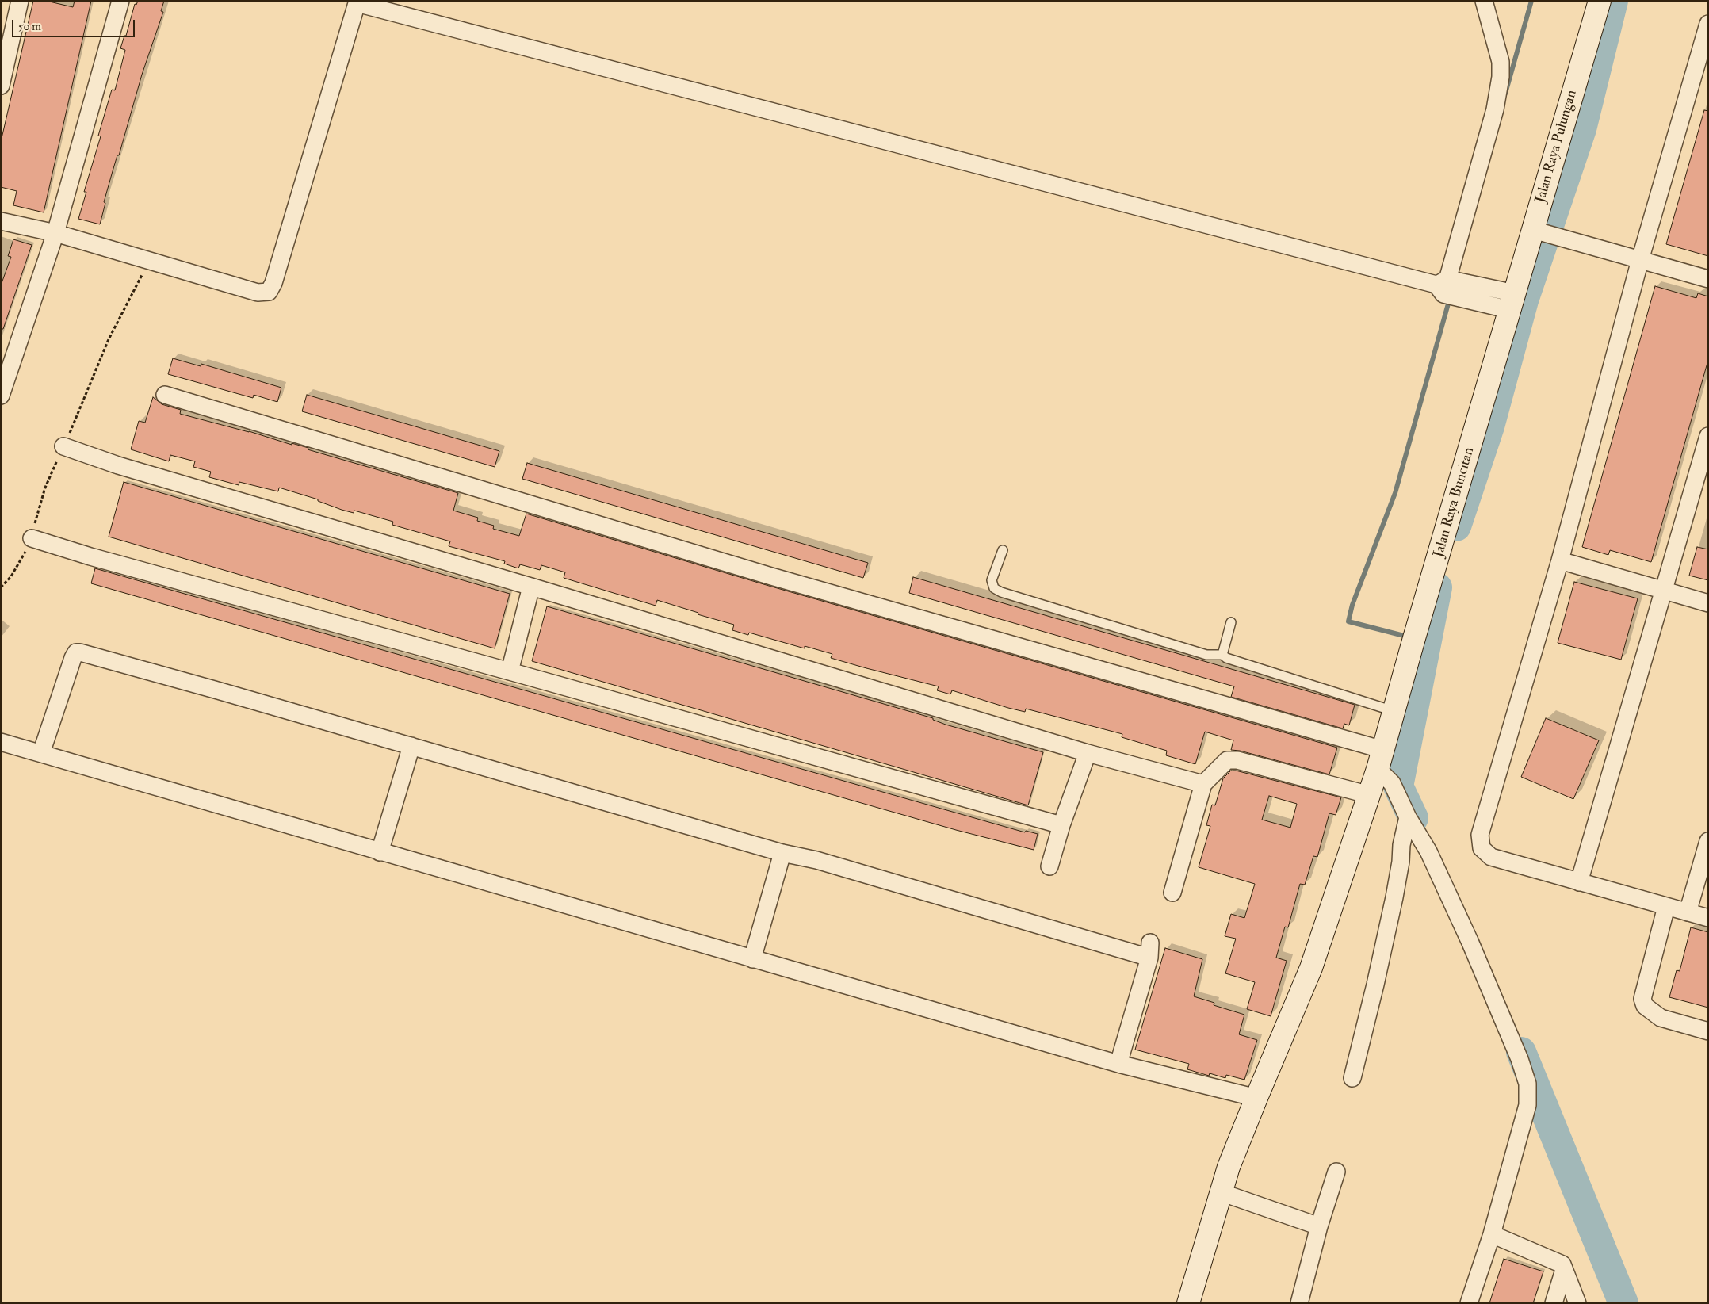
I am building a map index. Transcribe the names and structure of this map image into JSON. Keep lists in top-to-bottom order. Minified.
{"streets":{"street":["Jalan Raya Pulungan","Jalan Raya Buncitan"]},"crossings":[["Jalan Raya Pulungan","Jalan Raya Buncitan"]],"scale_bar":"50 m"}
